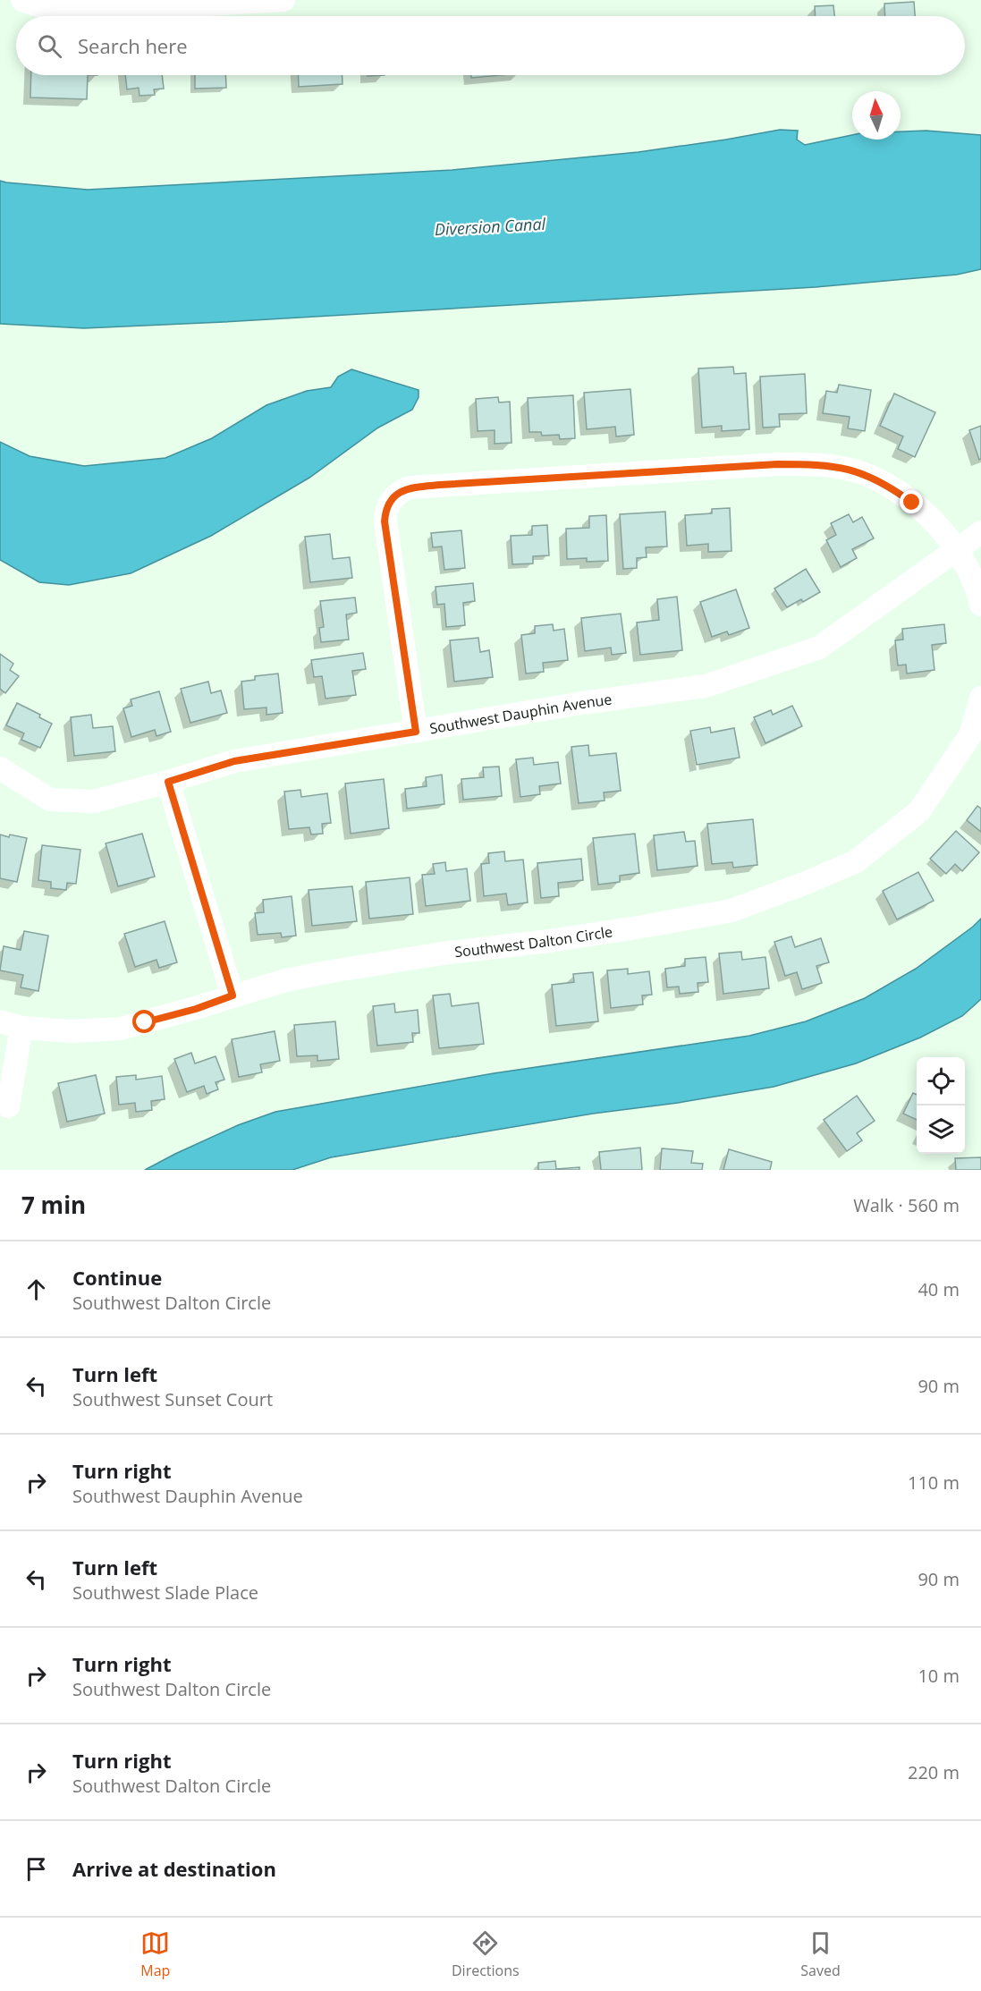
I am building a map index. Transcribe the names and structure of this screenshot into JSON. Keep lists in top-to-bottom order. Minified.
{"streets":{"street":["Southwest Dauphin Avenue","Southwest Dalton Circle"]},"water":["Diversion Canal"],"north":"top","page":{"search":"Search here","heading":["7 min","Walk · 560 m"],"list":[["Continue","Southwest Dalton Circle","40 m"],["Turn left","Southwest Sunset Court","90 m"],["Turn right","Southwest Dauphin Avenue","110 m"],["Turn left","Southwest Slade Place","90 m"],["Turn right","Southwest Dalton Circle","10 m"],["Turn right","Southwest Dalton Circle","220 m"],"Arrive at destination"],"nav":["Map","Directions","Saved"]}}
